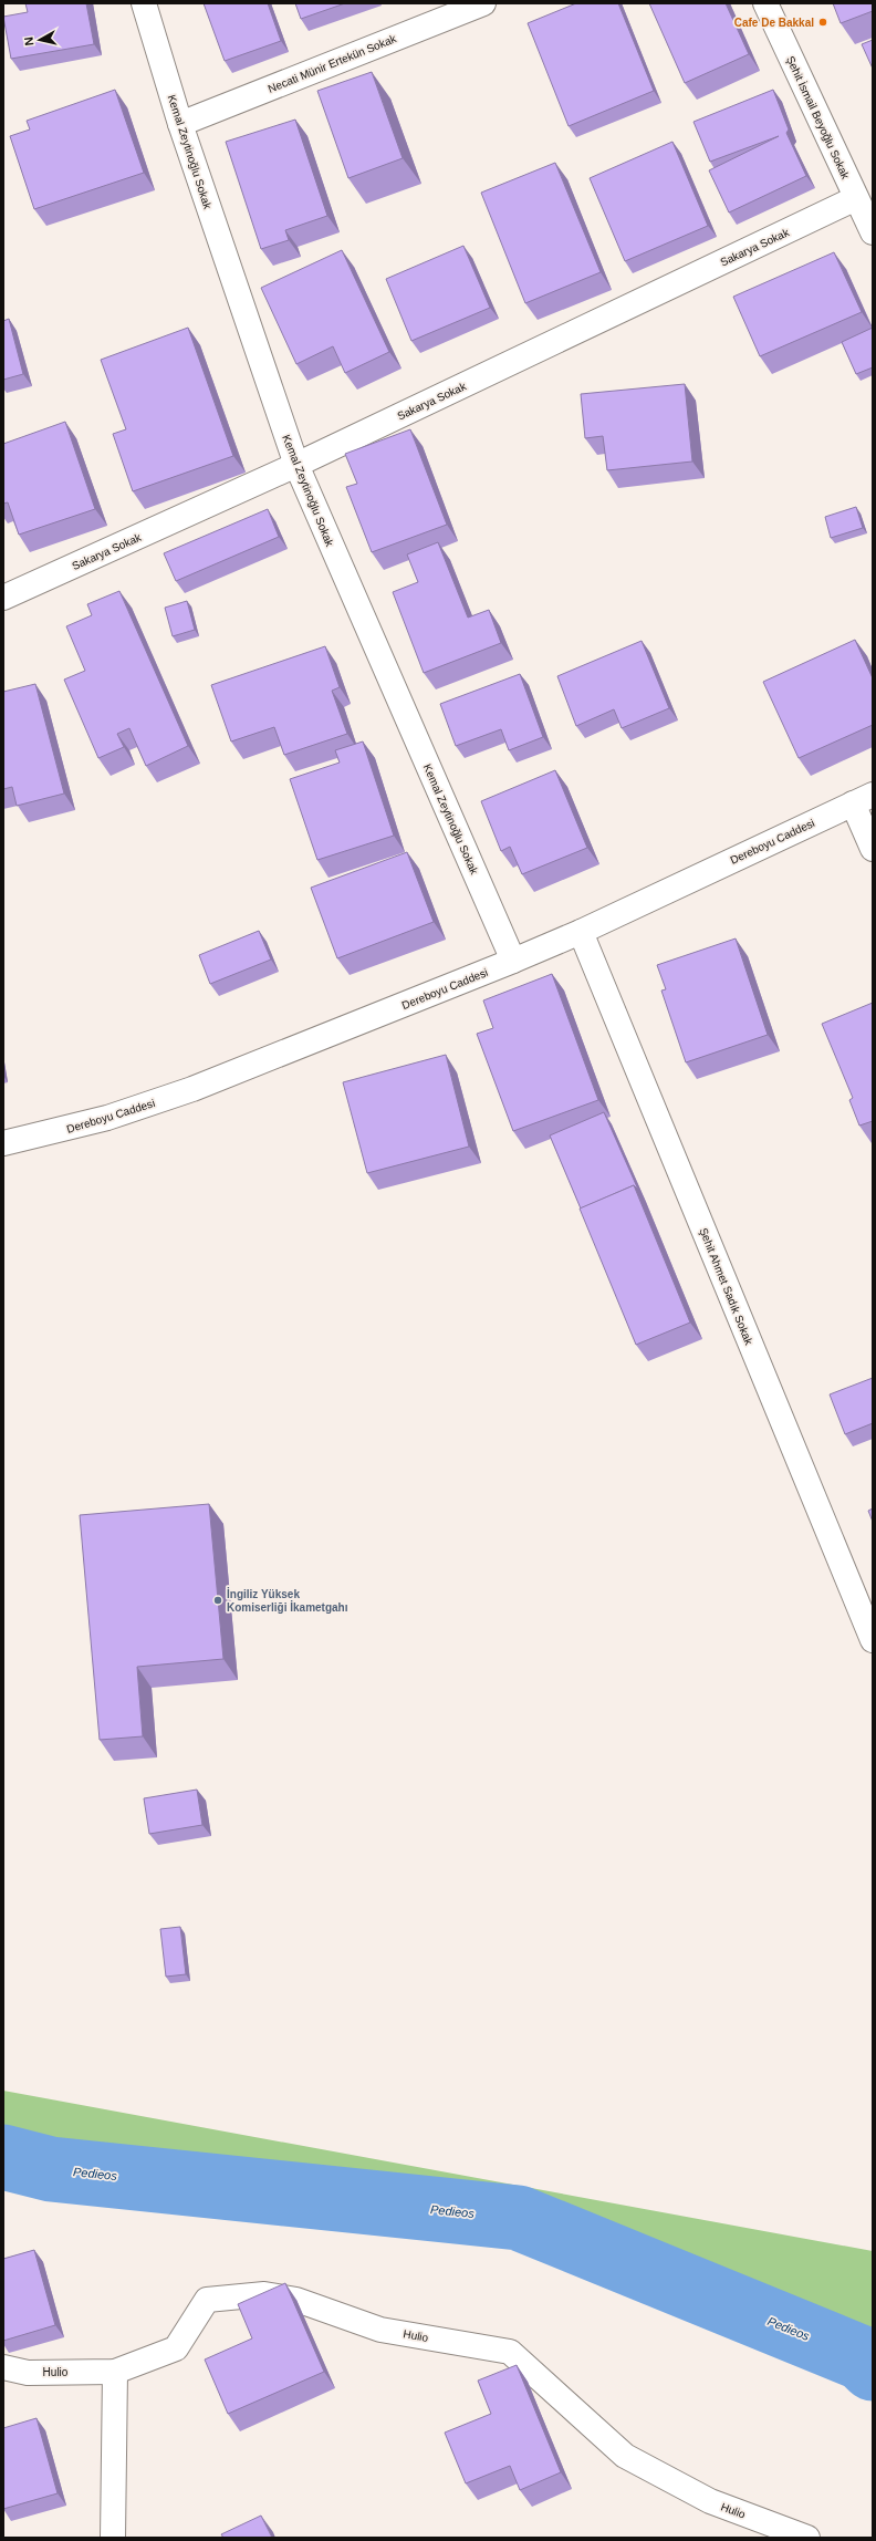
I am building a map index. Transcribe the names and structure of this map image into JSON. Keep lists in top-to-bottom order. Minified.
{"streets":{"street":["Necati Münir Ertekün Sokak","Şehit İsmail Beyoğlu Sokak","Kemal Zeytinoğlu Sokak","Sakarya Sokak","Dereboyu Caddesi","Şehit Ahmet Sadık Sokak","Hulio"]},"crossings":[["Necati Münir Ertekün Sokak","Kemal Zeytinoğlu Sokak"],["Şehit İsmail Beyoğlu Sokak","Sakarya Sokak"],["Kemal Zeytinoğlu Sokak","Sakarya Sokak"],["Kemal Zeytinoğlu Sokak","Dereboyu Caddesi"],["Dereboyu Caddesi","Şehit Ahmet Sadık Sokak"]],"water":["Pedieos"],"places":["Cafe De Bakkal","İngiliz Yüksek Komiserliği İkametgahı"],"north":"left"}
